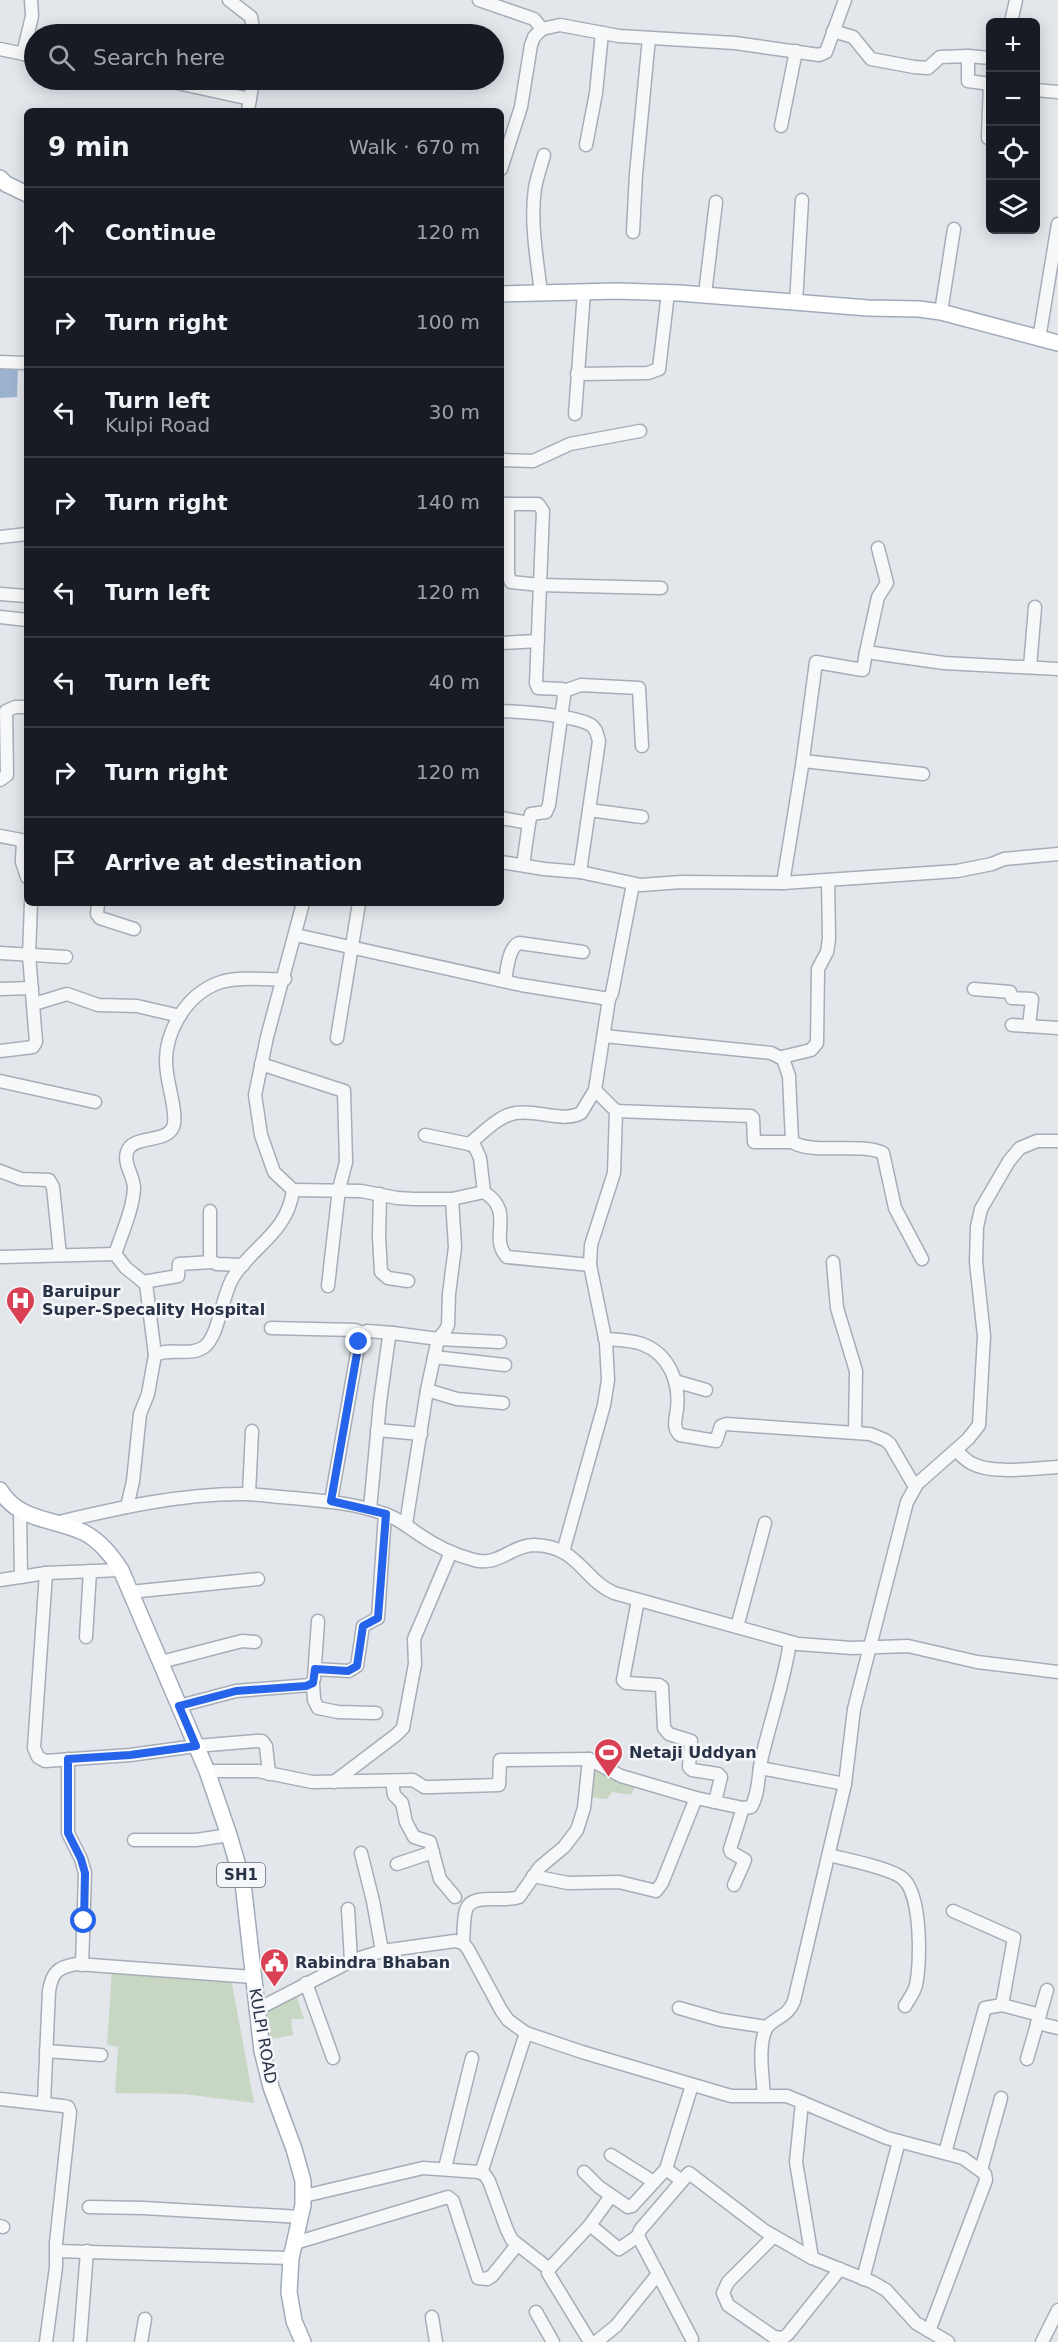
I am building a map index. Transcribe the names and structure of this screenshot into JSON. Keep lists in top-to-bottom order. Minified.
{"streets":{"main road":["SH1","KULPI ROAD"]},"places":{"hospital":["Baruipur Super-Specality Hospital"],"sports":["Netaji Uddyan"],"public building":["Rabindra Bhaban"]},"page":{"map_buttons":["+","−"],"search":"Search here","heading":["9 min","Walk · 670 m"],"list":[["Continue","120 m"],["Turn right","100 m"],["Turn left","Kulpi Road","30 m"],["Turn right","140 m"],["Turn left","120 m"],["Turn left","40 m"],["Turn right","120 m"],"Arrive at destination"]}}
